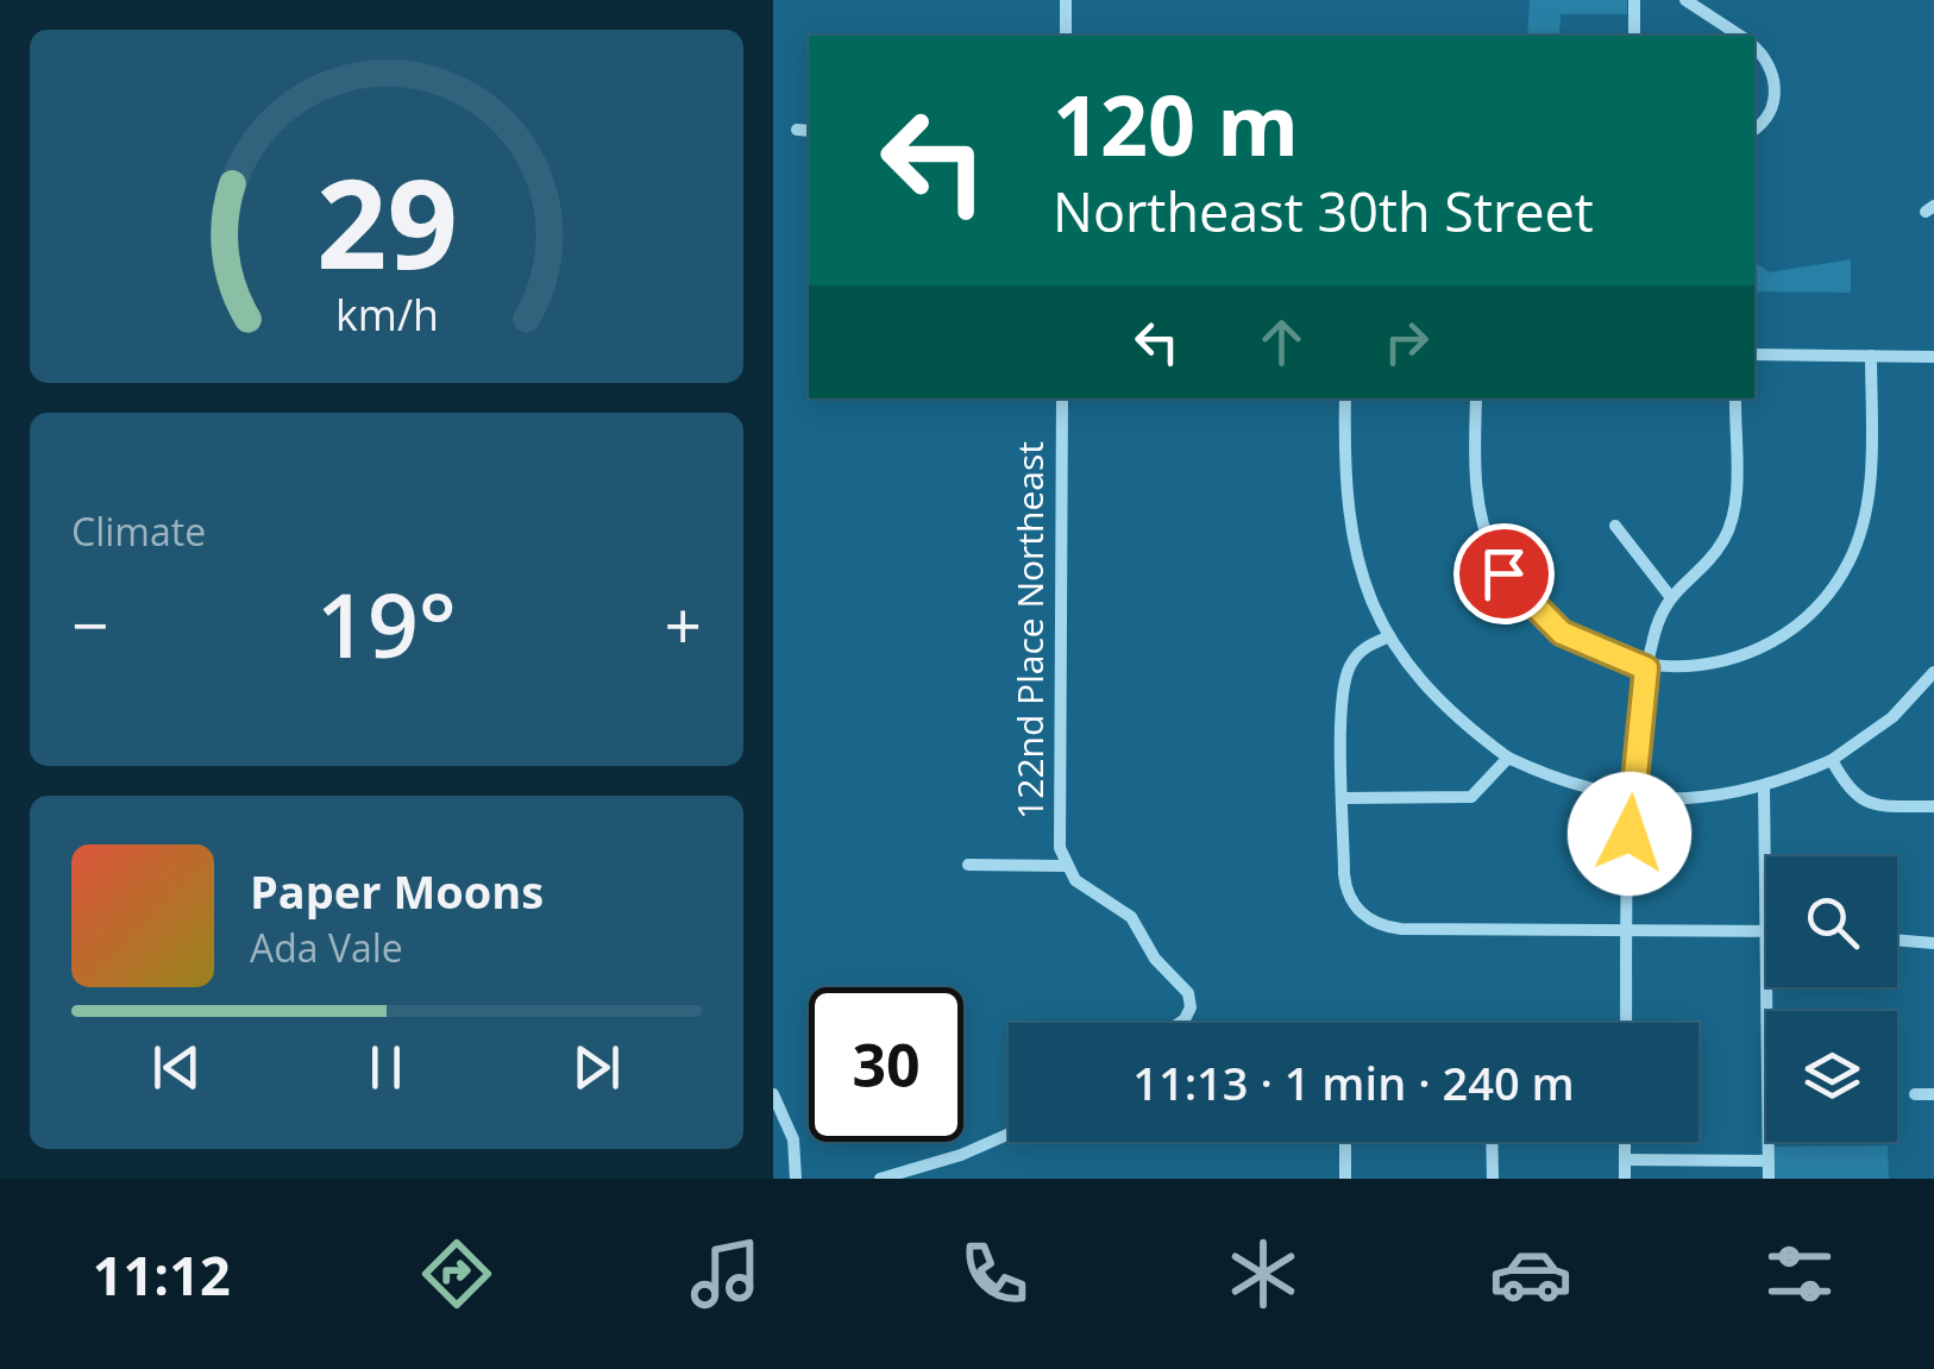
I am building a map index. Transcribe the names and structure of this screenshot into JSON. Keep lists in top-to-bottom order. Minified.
{"streets":{"street":["122nd Place Northeast"]},"page":{"turn":["120 m","Northeast 30th Street"],"tile":"Climate","heat":["−","19°","+"],"song":["Paper Moons","Ada Vale"],"limit":"30","trip":"11:13 · 1 min · 240 m","tabs":"11:12","gauge":["29","km/h"]}}
